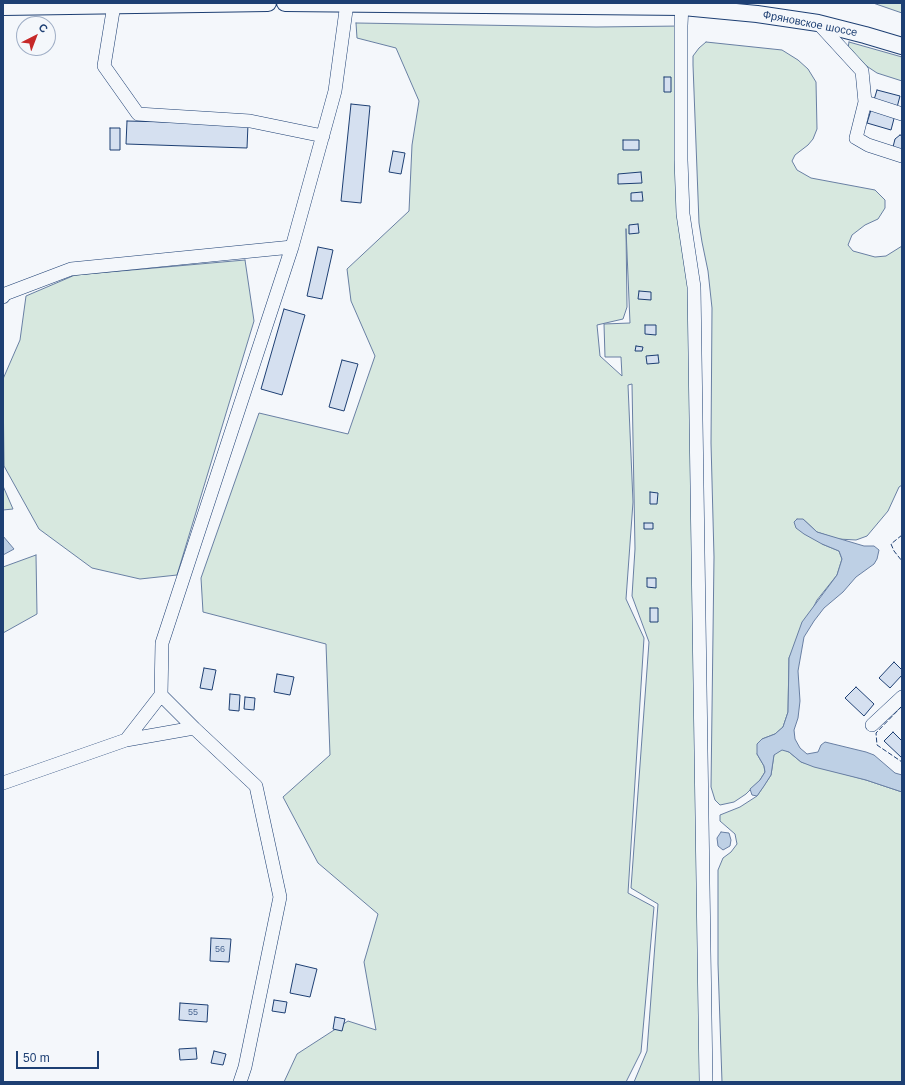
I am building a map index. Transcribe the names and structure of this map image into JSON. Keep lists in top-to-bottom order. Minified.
{"streets":{"main road":["Фряновское шоссе"]},"house_numbers":["56","55"],"scale_bar":"50 m","north":"top right"}
